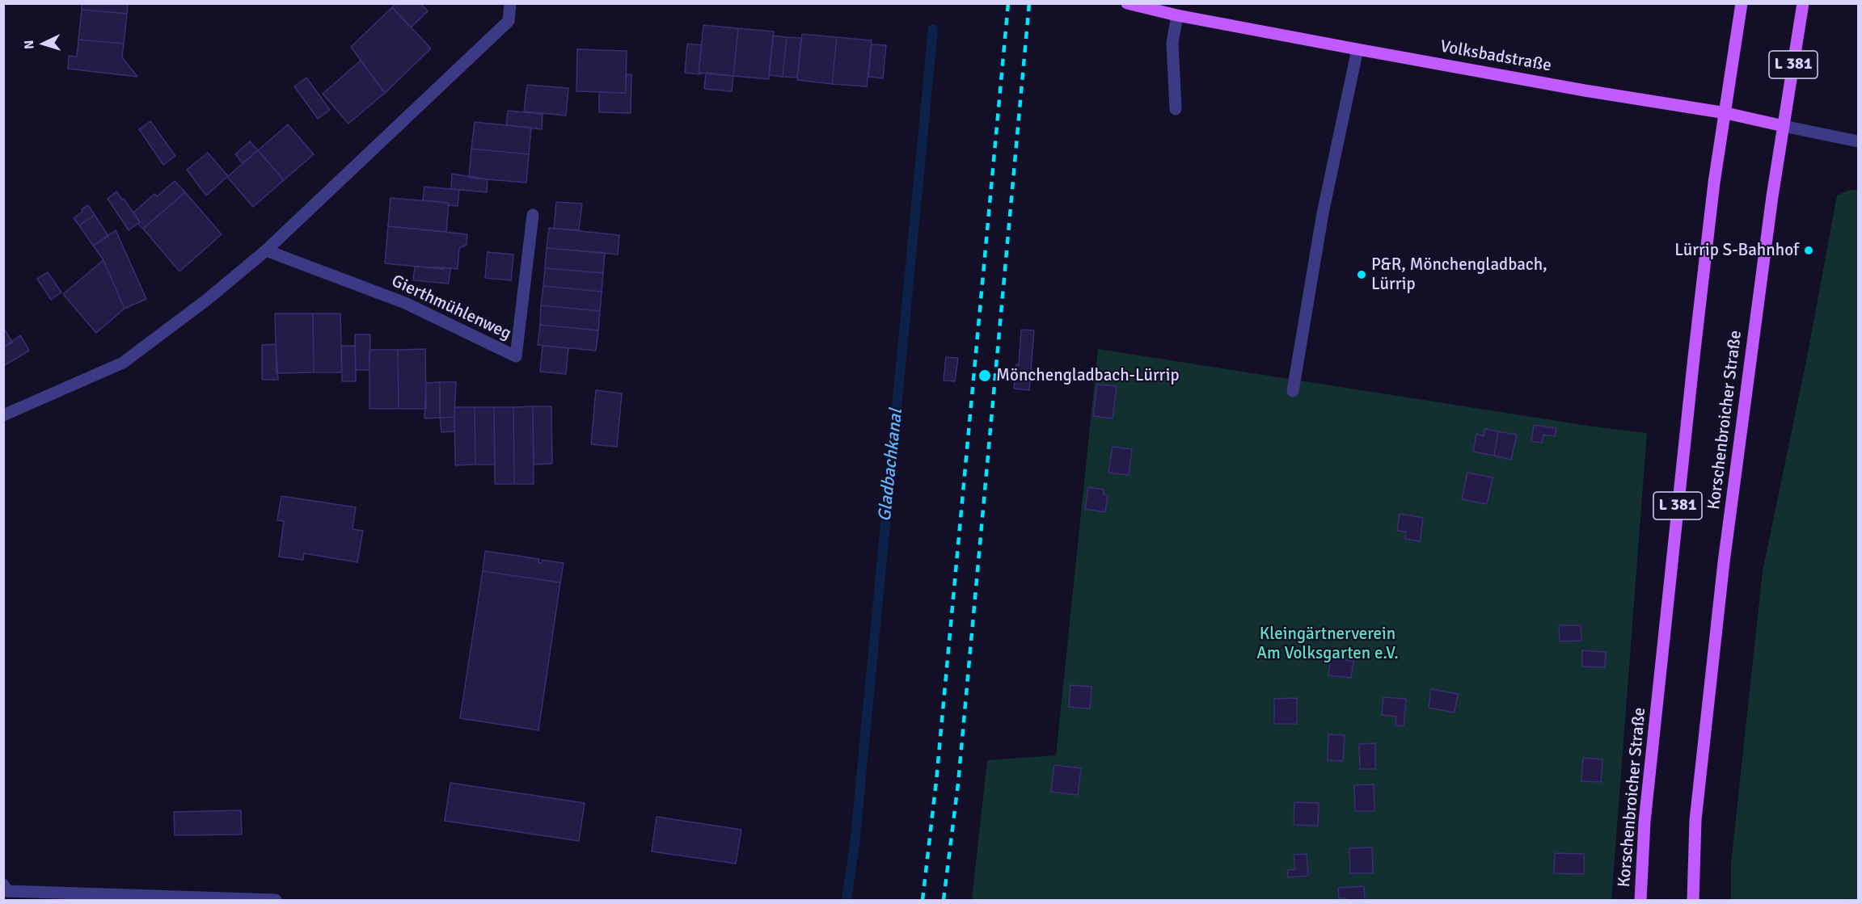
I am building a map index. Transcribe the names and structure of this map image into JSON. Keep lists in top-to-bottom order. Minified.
{"streets":{"main road":["Volksbadstraße","L 381","Korschenbroicher Straße"],"street":["Gierthmühlenweg"]},"crossings":[["Volksbadstraße","Korschenbroicher Straße"]],"water":["Gladbachkanal"],"parks":["Kleingärtnerverein Am Volksgarten e.V."],"places":["Lürrip S-Bahnhof","P&R, Mönchengladbach, Lürrip","Mönchengladbach-Lürrip"],"north":"left"}
